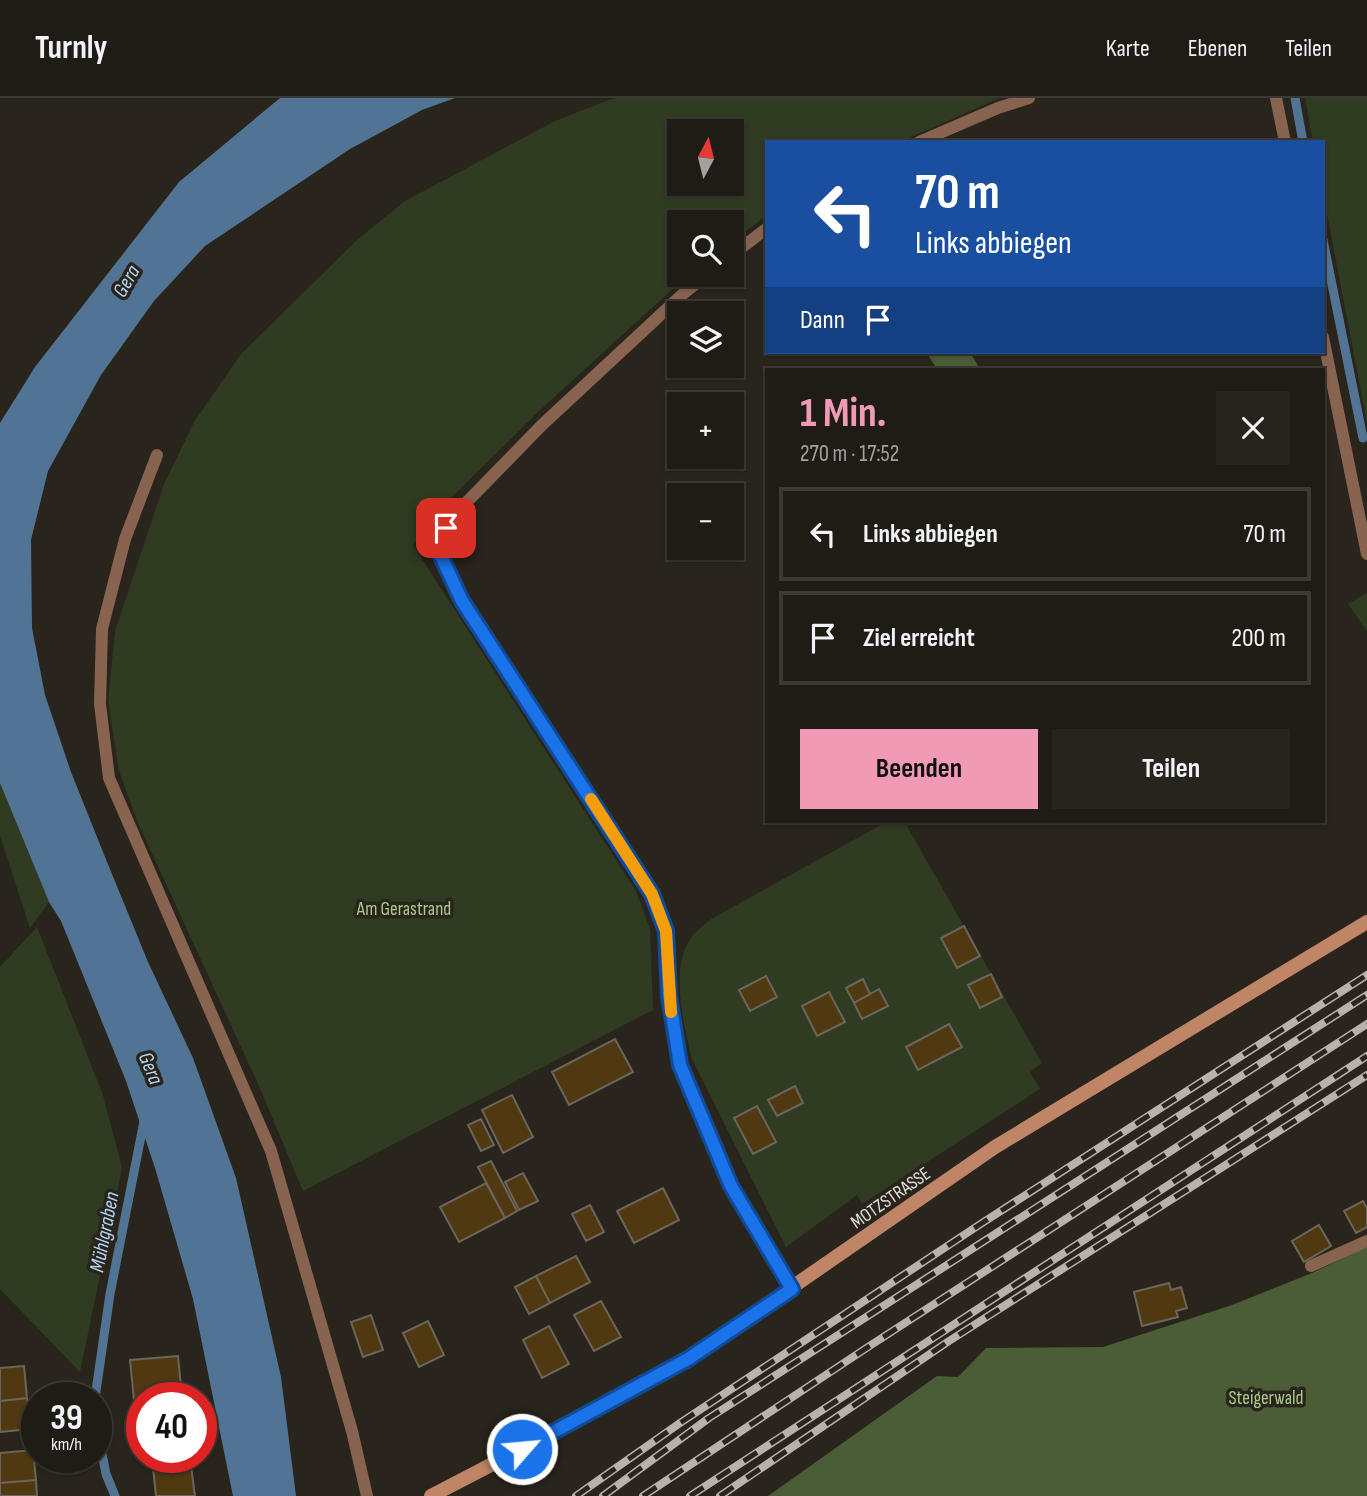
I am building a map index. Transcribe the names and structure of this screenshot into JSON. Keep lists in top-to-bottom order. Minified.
{"streets":{"street":["MOTZSTRASSE"]},"water":["Gera","Mühlgraben"],"parks":["Am Gerastrand","Steigerwald"],"north":"top","page":{"header":"Turnly","nav":["Karte","Ebenen","Teilen"],"map_buttons":["+","−"],"turn":["70 m","Links abbiegen"],"then":"Dann","heading":["1 Min.","270 m · 17:52"],"list":[{"name":"Links abbiegen","value":"70 m"},{"name":"Ziel erreicht","value":"200 m"}],"buttons":["Beenden","Teilen"],"speed":"39 km/h","limit":"40"}}
